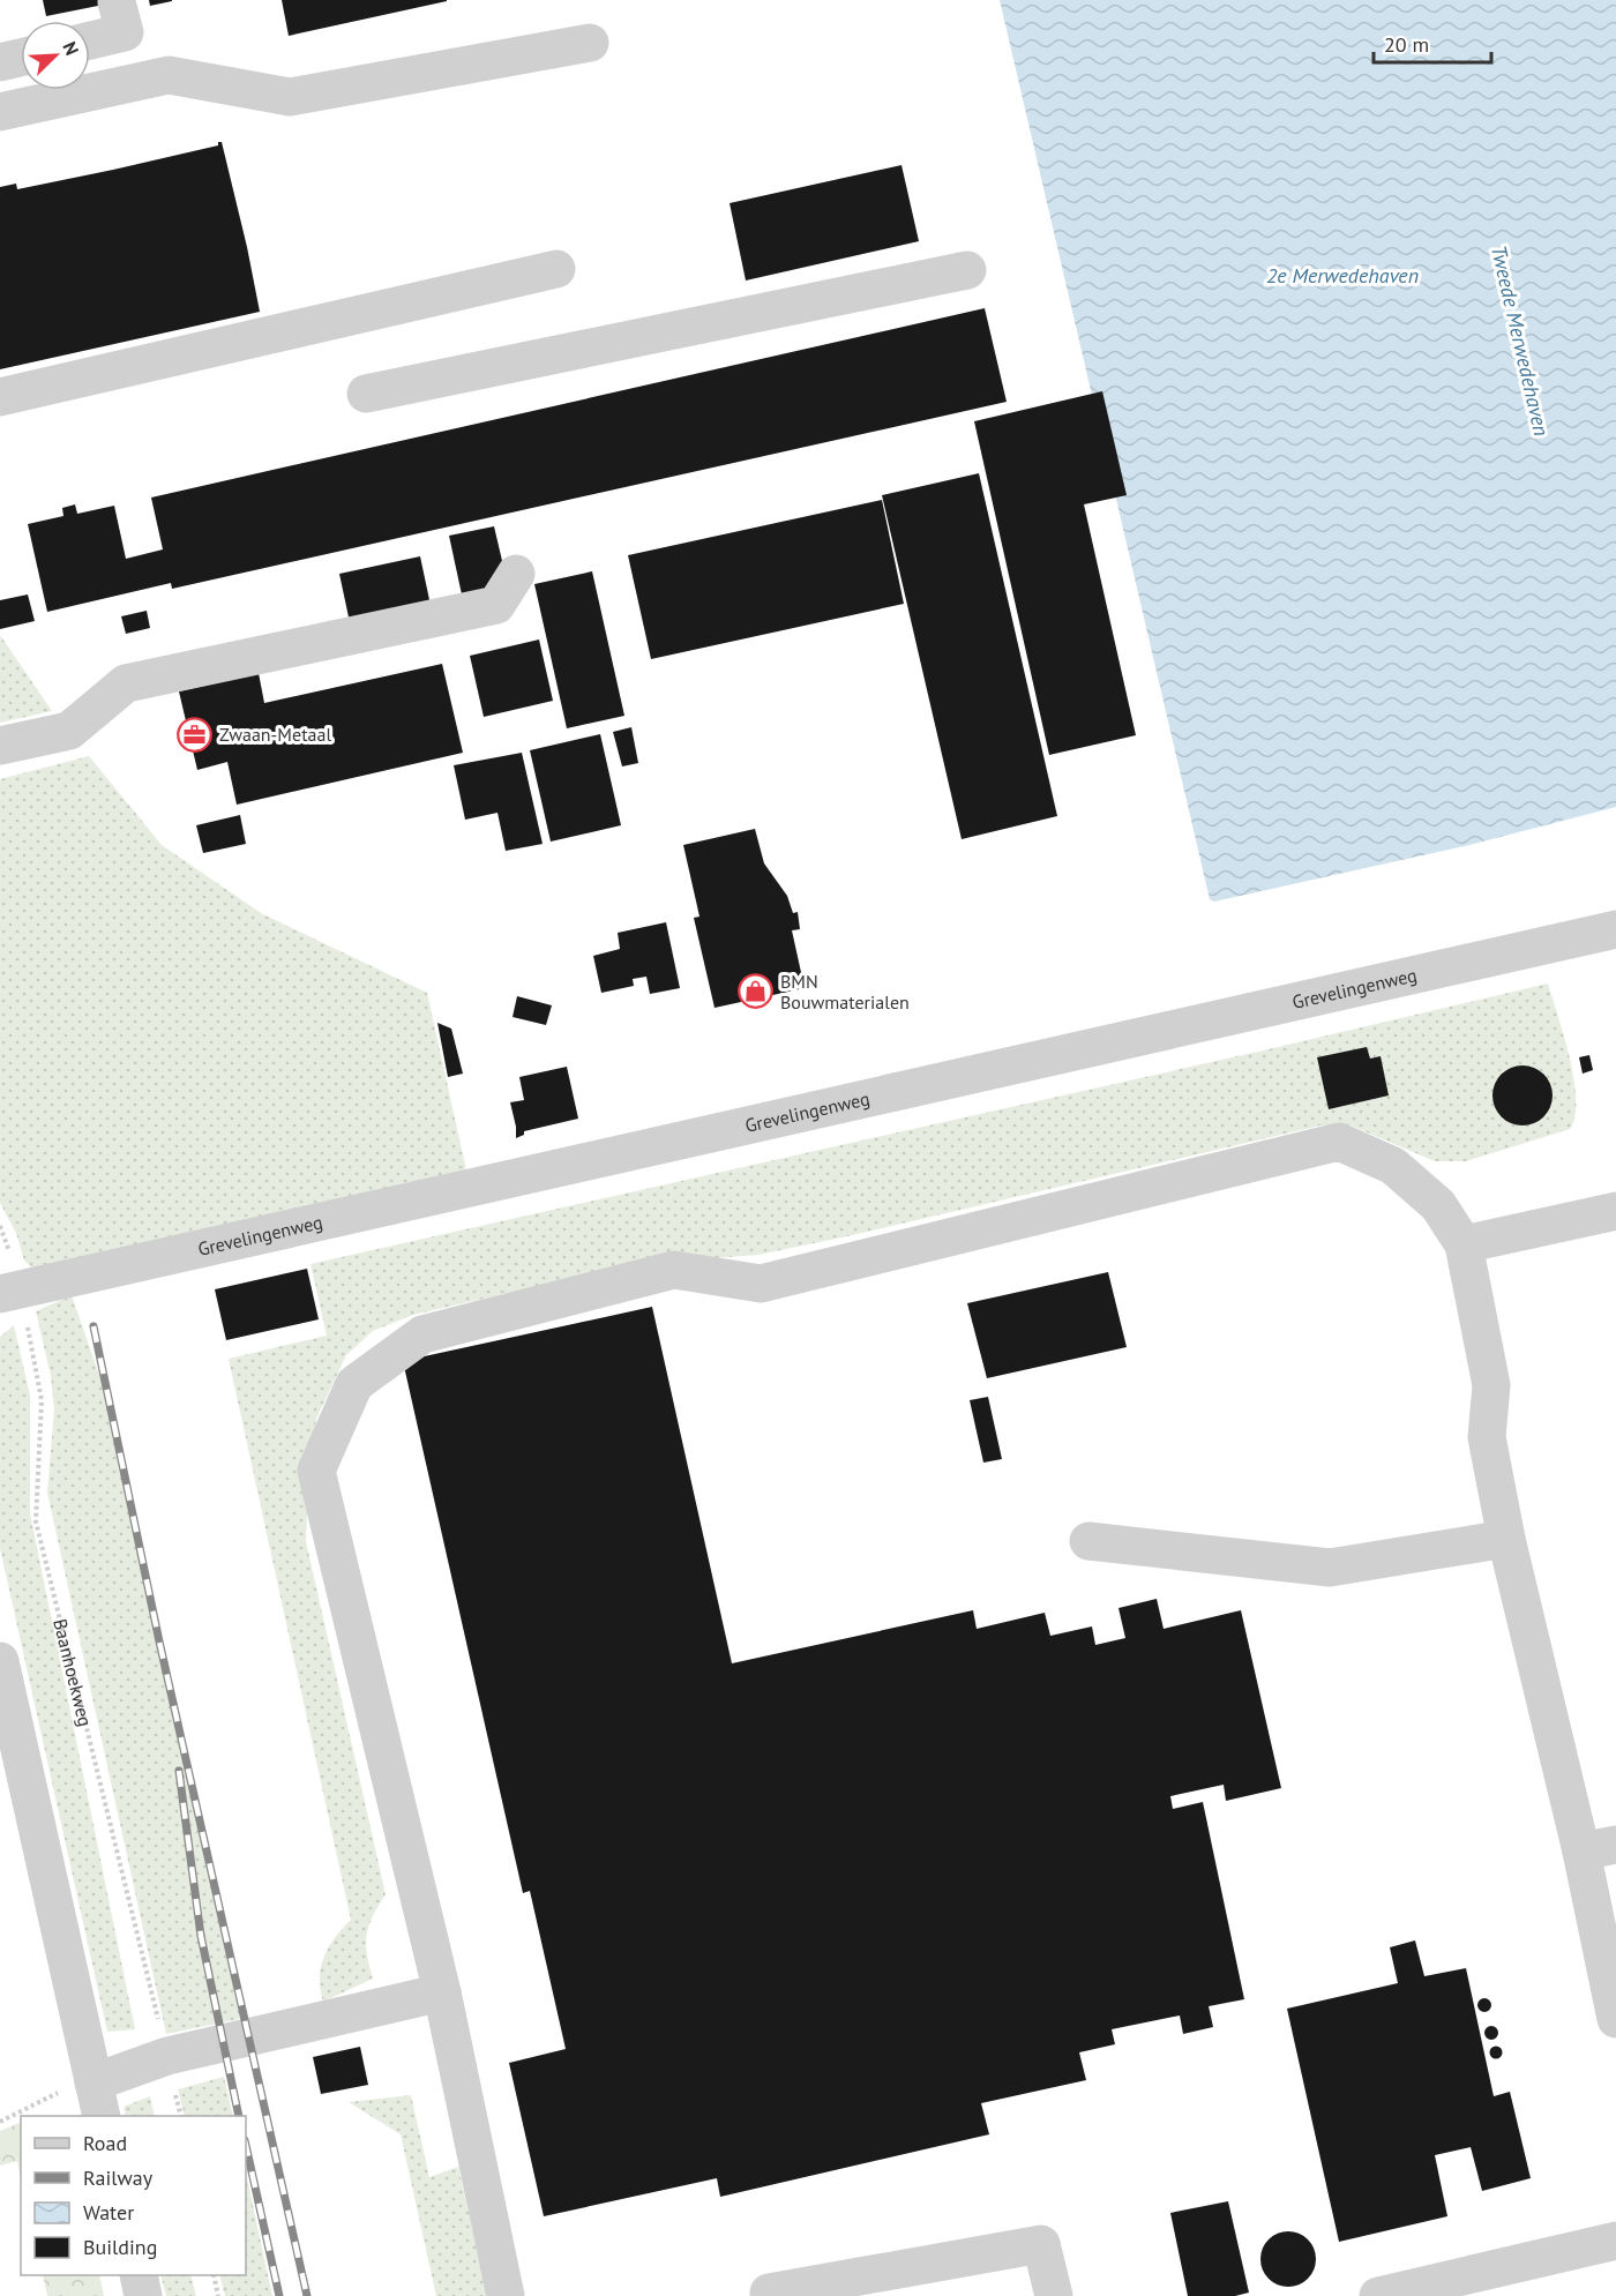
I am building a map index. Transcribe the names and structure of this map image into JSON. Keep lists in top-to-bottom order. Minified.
{"streets":{"street":["Grevelingenweg"],"path":["Baanhoekweg"]},"crossings":[["Grevelingenweg","Baanhoekweg"]],"water":["2e Merwedehaven","Tweede Merwedehaven"],"places":{"office":["Zwaan-Metaal"],"shop":["BMN Bouwmaterialen"]},"legend":["Road","Railway","Water","Building"],"scale_bar":"20 m","north":"top right"}
